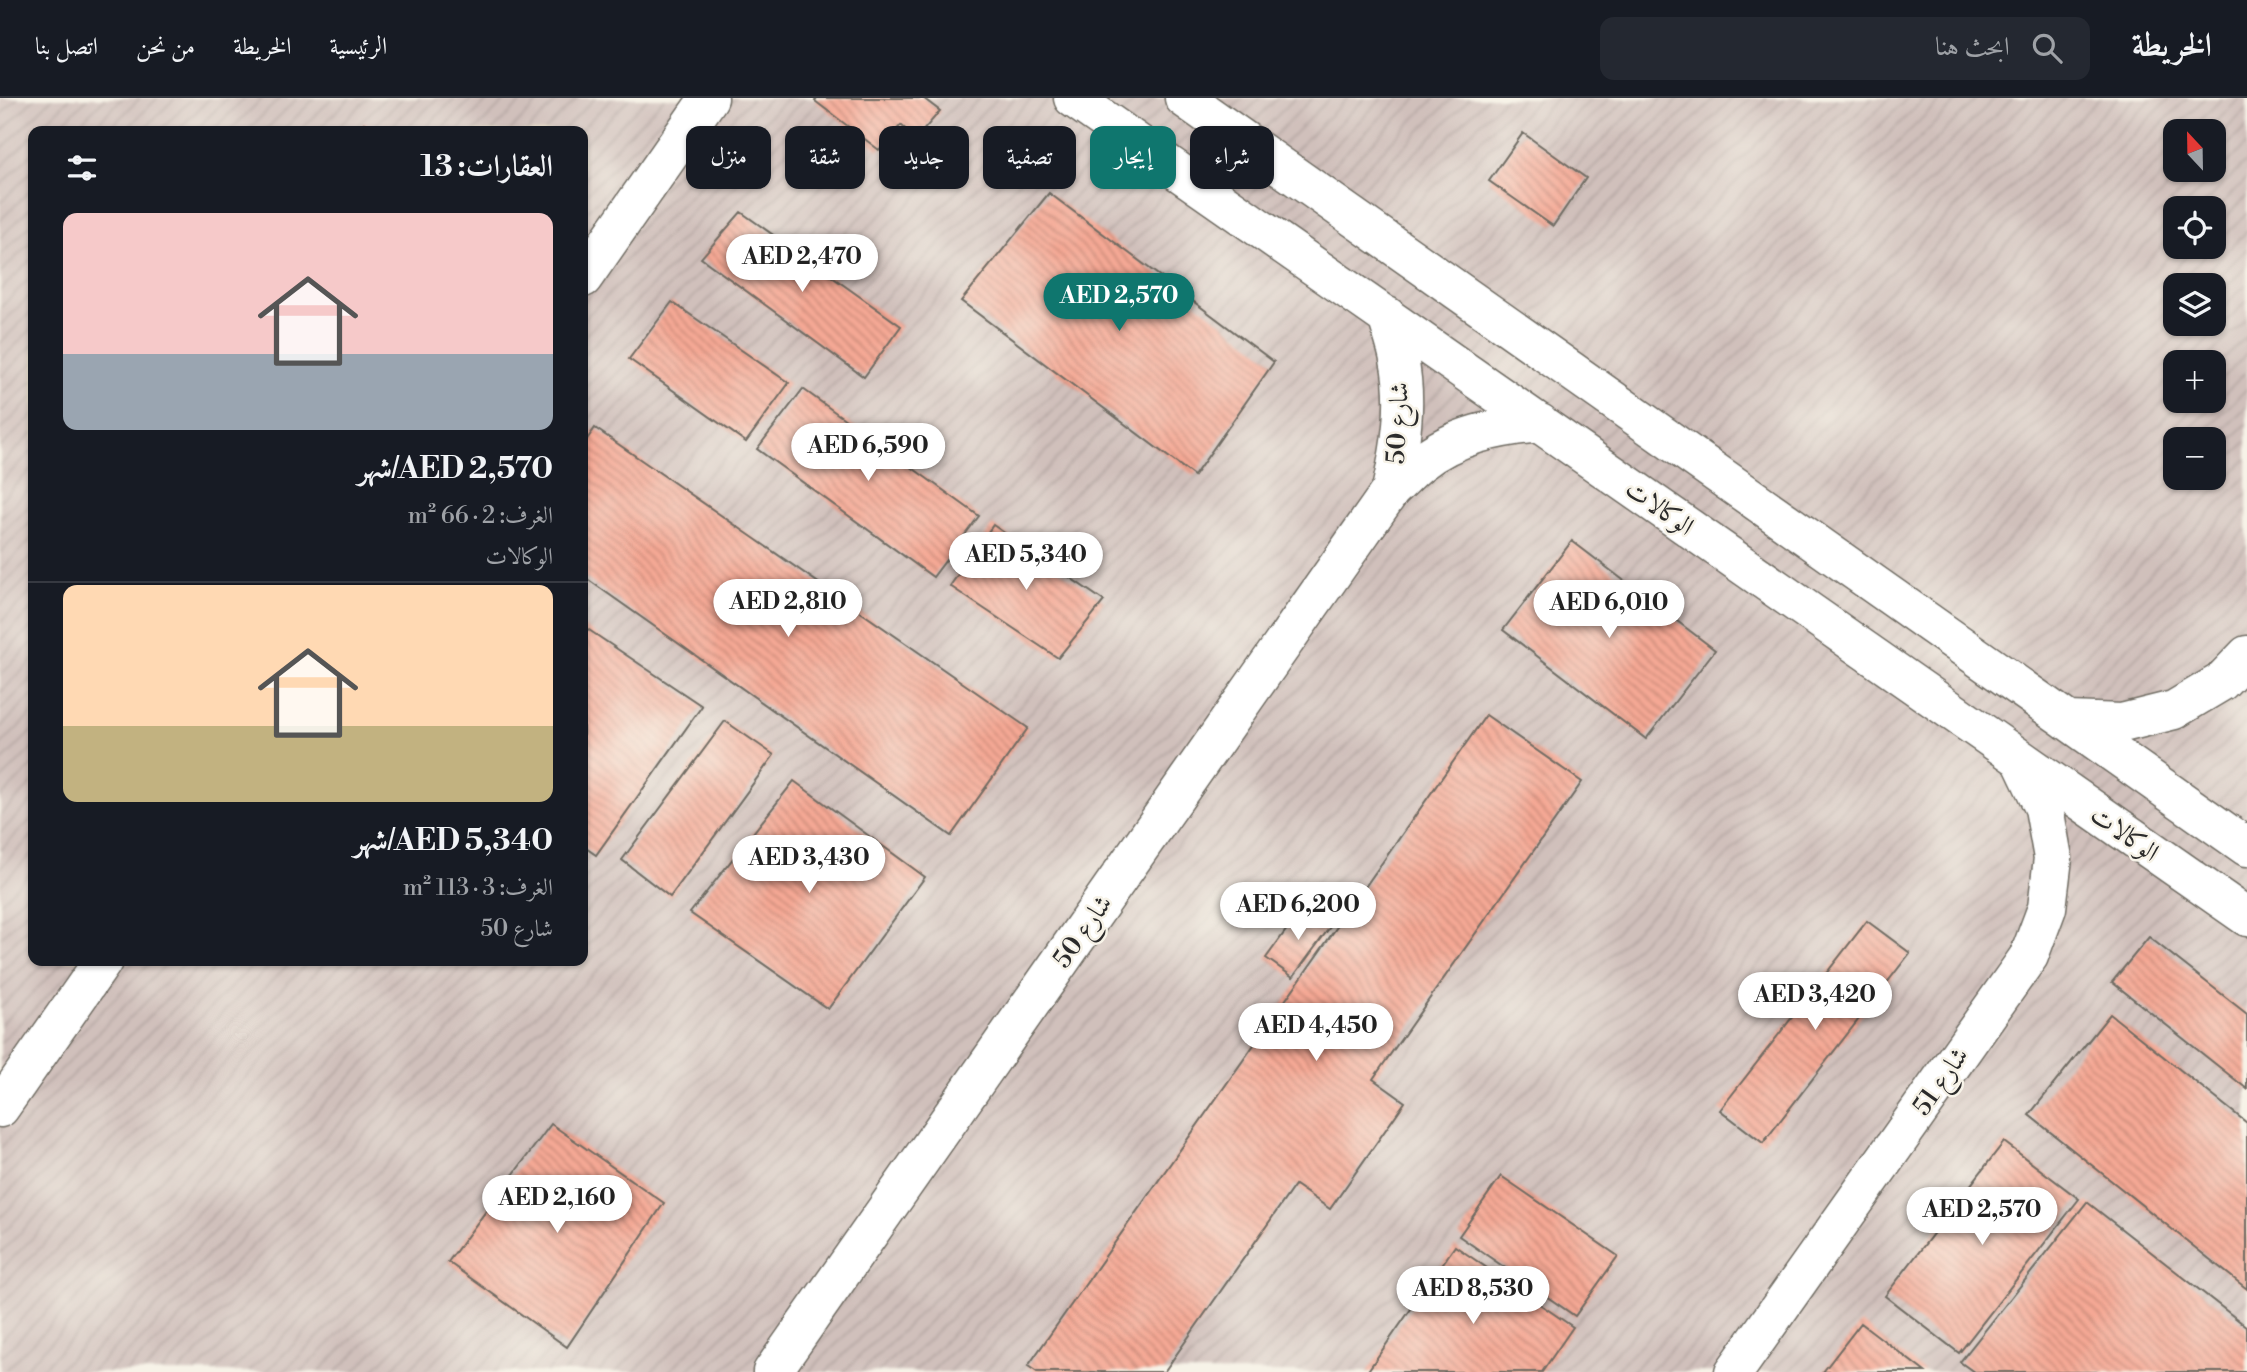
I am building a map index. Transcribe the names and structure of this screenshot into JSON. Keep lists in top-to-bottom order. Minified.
{"streets":{"street":["شارع 50","الوكالات","شارع 51"]},"crossings":[["شارع 50","الوكالات"],["الوكالات","شارع 51"]],"north":"top","page":{"header":"الخريطة","search":"ابحث هنا","nav":["الرئيسية","الخريطة","من نحن","اتصل بنا"],"map_buttons":["+","−"],"chip":["شراء","إيجار","تصفية","جديد","شقة","منزل"],"heading":"العقارات: 13","list":[{"name":"AED 2,570/شهر","note":"الغرف: 2 · 66 m² · الوكالات"},{"name":"AED 5,340/شهر","note":"الغرف: 3 · 113 m² · شارع 50"}],"price":["AED 2,470","AED 2,570","AED 6,590","AED 5,340","AED 2,810","AED 6,010","AED 3,430","AED 6,200","AED 3,420","AED 4,450","AED 2,160","AED 2,570","AED 8,530"]}}
